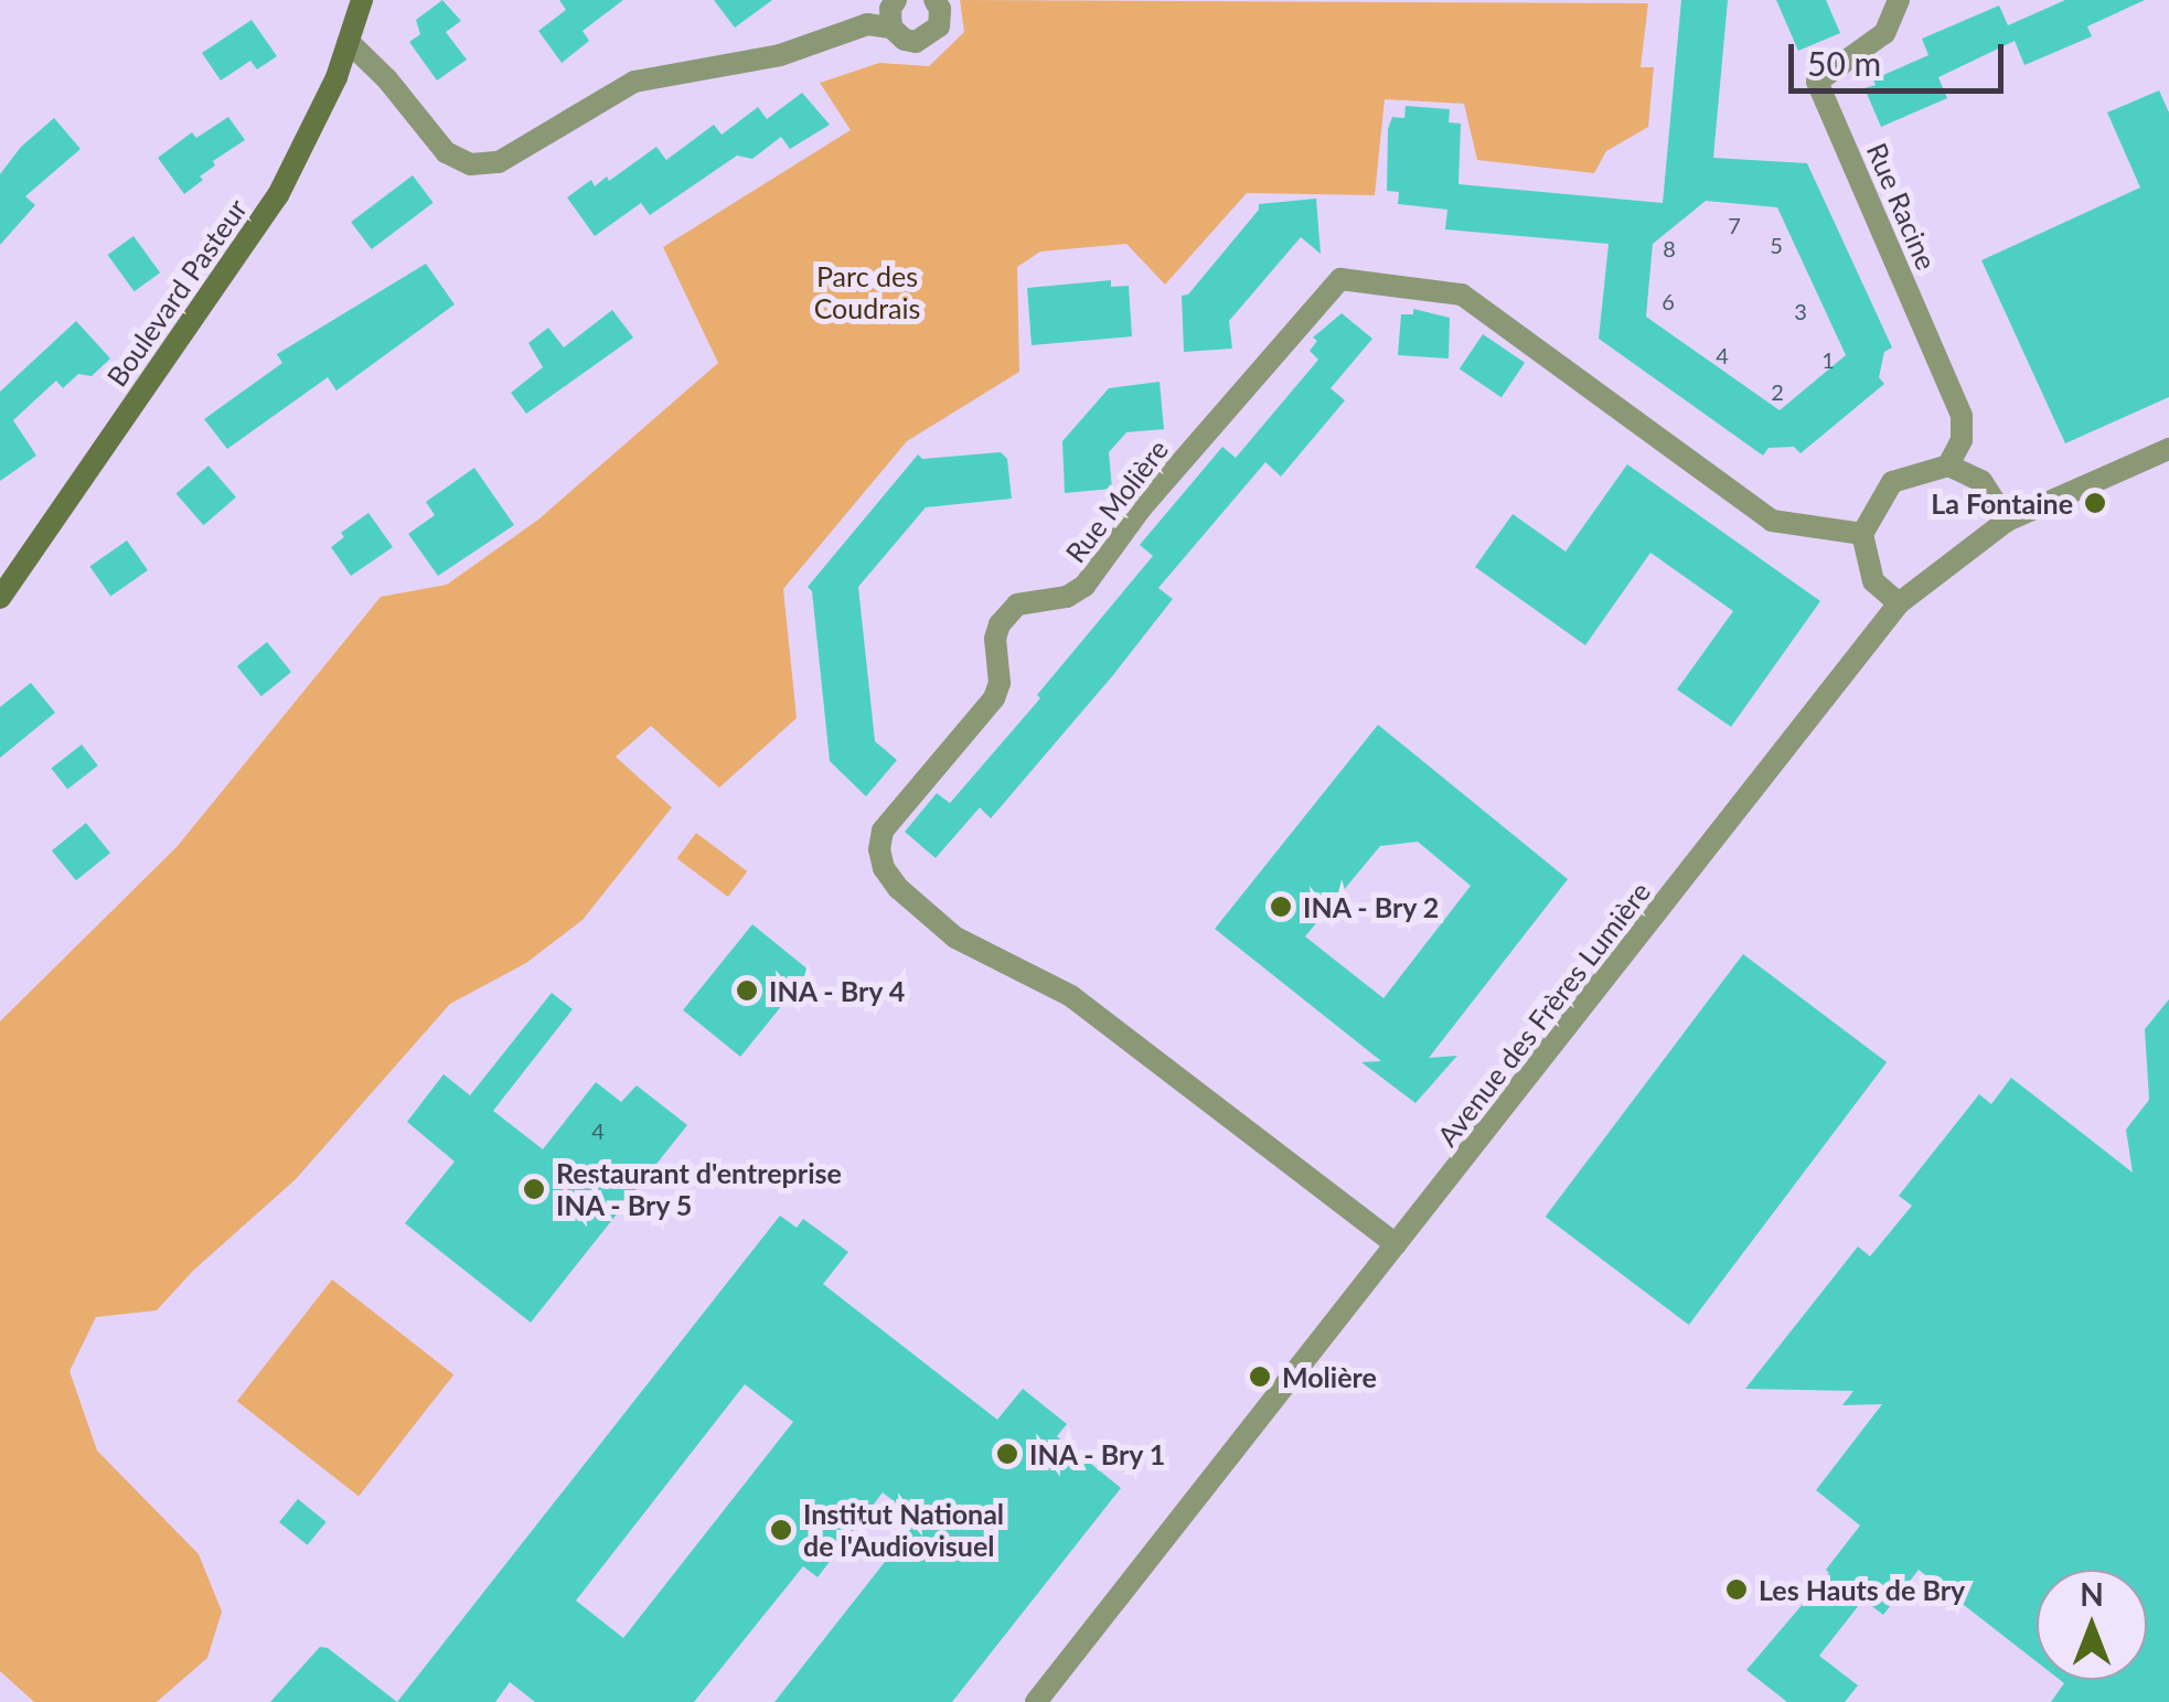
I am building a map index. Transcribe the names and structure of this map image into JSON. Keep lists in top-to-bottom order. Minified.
{"streets":{"main road":["Boulevard Pasteur"],"street":["Rue Racine","Rue Molière","Avenue des Frères Lumière"]},"crossings":[["Rue Molière","Avenue des Frères Lumière"]],"parks":["Parc des Coudrais"],"places":["La Fontaine","INA - Bry 2","INA - Bry 4","Restaurant d'entreprise INA - Bry 5","Molière","INA - Bry 1","Institut National de l'Audiovisuel","Les Hauts de Bry"],"house_numbers":["7","5","8","6","3","4","1","2","4"],"scale_bar":"50 m","north":"top"}
